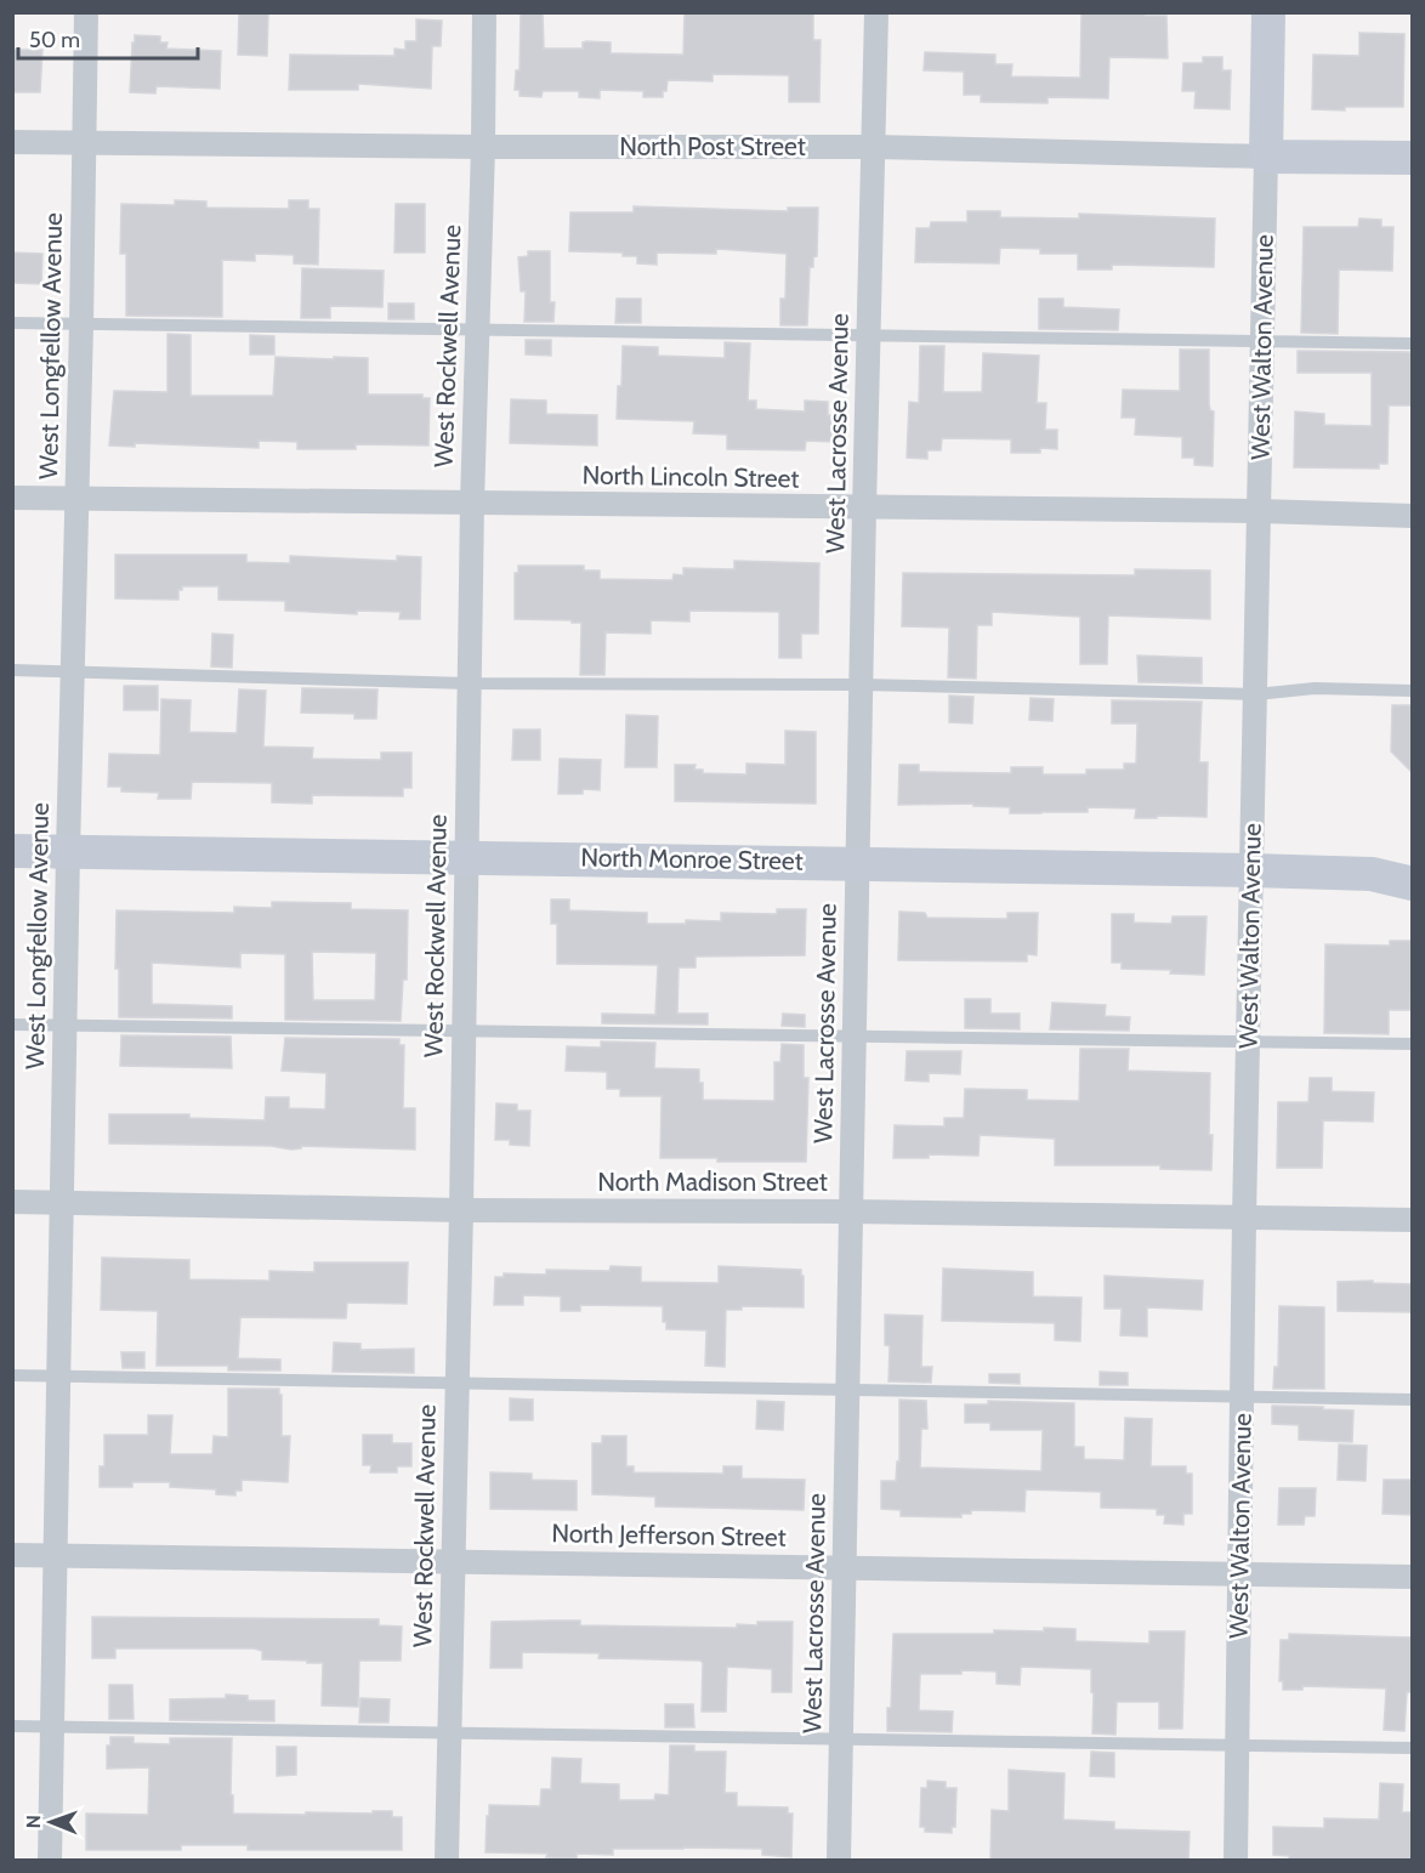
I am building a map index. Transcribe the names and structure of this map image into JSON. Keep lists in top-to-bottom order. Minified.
{"streets":{"main road":["North Post Street","West Walton Avenue","North Monroe Street"],"street":["West Longfellow Avenue","West Rockwell Avenue","West Lacrosse Avenue","North Lincoln Street","North Madison Street","North Jefferson Street"]},"crossings":[["North Post Street","West Longfellow Avenue"],["North Post Street","West Rockwell Avenue"],["North Post Street","West Walton Avenue"],["North Post Street","West Lacrosse Avenue"],["West Longfellow Avenue","North Lincoln Street"],["West Longfellow Avenue","North Monroe Street"],["West Longfellow Avenue","North Madison Street"],["West Longfellow Avenue","North Jefferson Street"],["West Rockwell Avenue","North Lincoln Street"],["West Rockwell Avenue","North Monroe Street"],["West Rockwell Avenue","North Madison Street"],["West Rockwell Avenue","North Jefferson Street"],["West Walton Avenue","North Lincoln Street"],["West Walton Avenue","North Monroe Street"],["West Walton Avenue","North Madison Street"],["West Walton Avenue","North Jefferson Street"],["West Lacrosse Avenue","North Lincoln Street"],["West Lacrosse Avenue","North Monroe Street"],["West Lacrosse Avenue","North Madison Street"],["West Lacrosse Avenue","North Jefferson Street"]],"scale_bar":"50 m","north":"left"}
